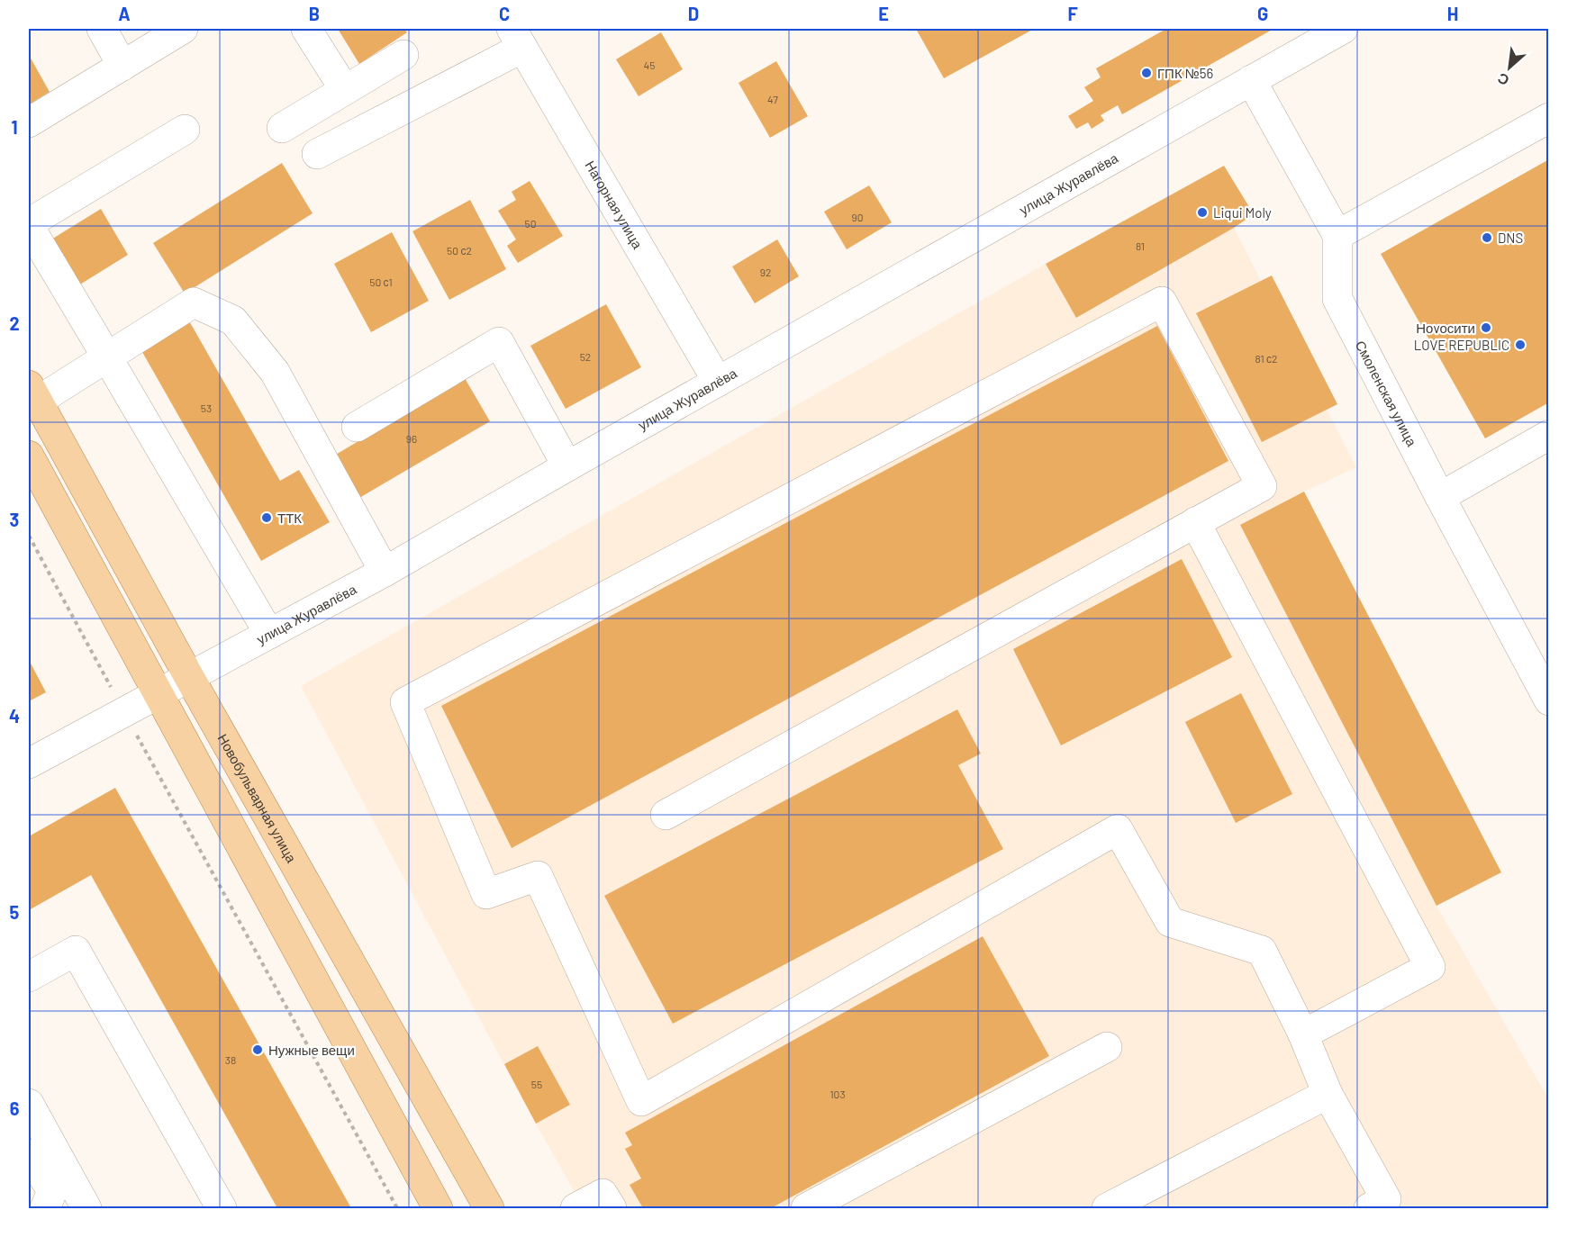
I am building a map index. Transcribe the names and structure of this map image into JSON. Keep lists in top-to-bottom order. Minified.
{"streets":{"main road":["Новобульварная улица"],"street":["улица Журавлёва","Нагорная улица","Смоленская улица"]},"crossings":[["улица Журавлёва","Нагорная улица"],["улица Журавлёва","Смоленская улица"],["улица Журавлёва","Новобульварная улица"]],"places":["ГПК №56","Liqui Moly","DNS","Ноvосити","LOVE REPUBLIC","ТТК","Нужные вещи"],"house_numbers":["45","47","90","50","81","50 с2","92","50 с1","52","81 с2","53","96","38","55","103"],"north":"bottom left","grid":{"columns":["A","B","C","D","E","F","G","H"],"rows":["1","2","3","4","5","6"]}}
